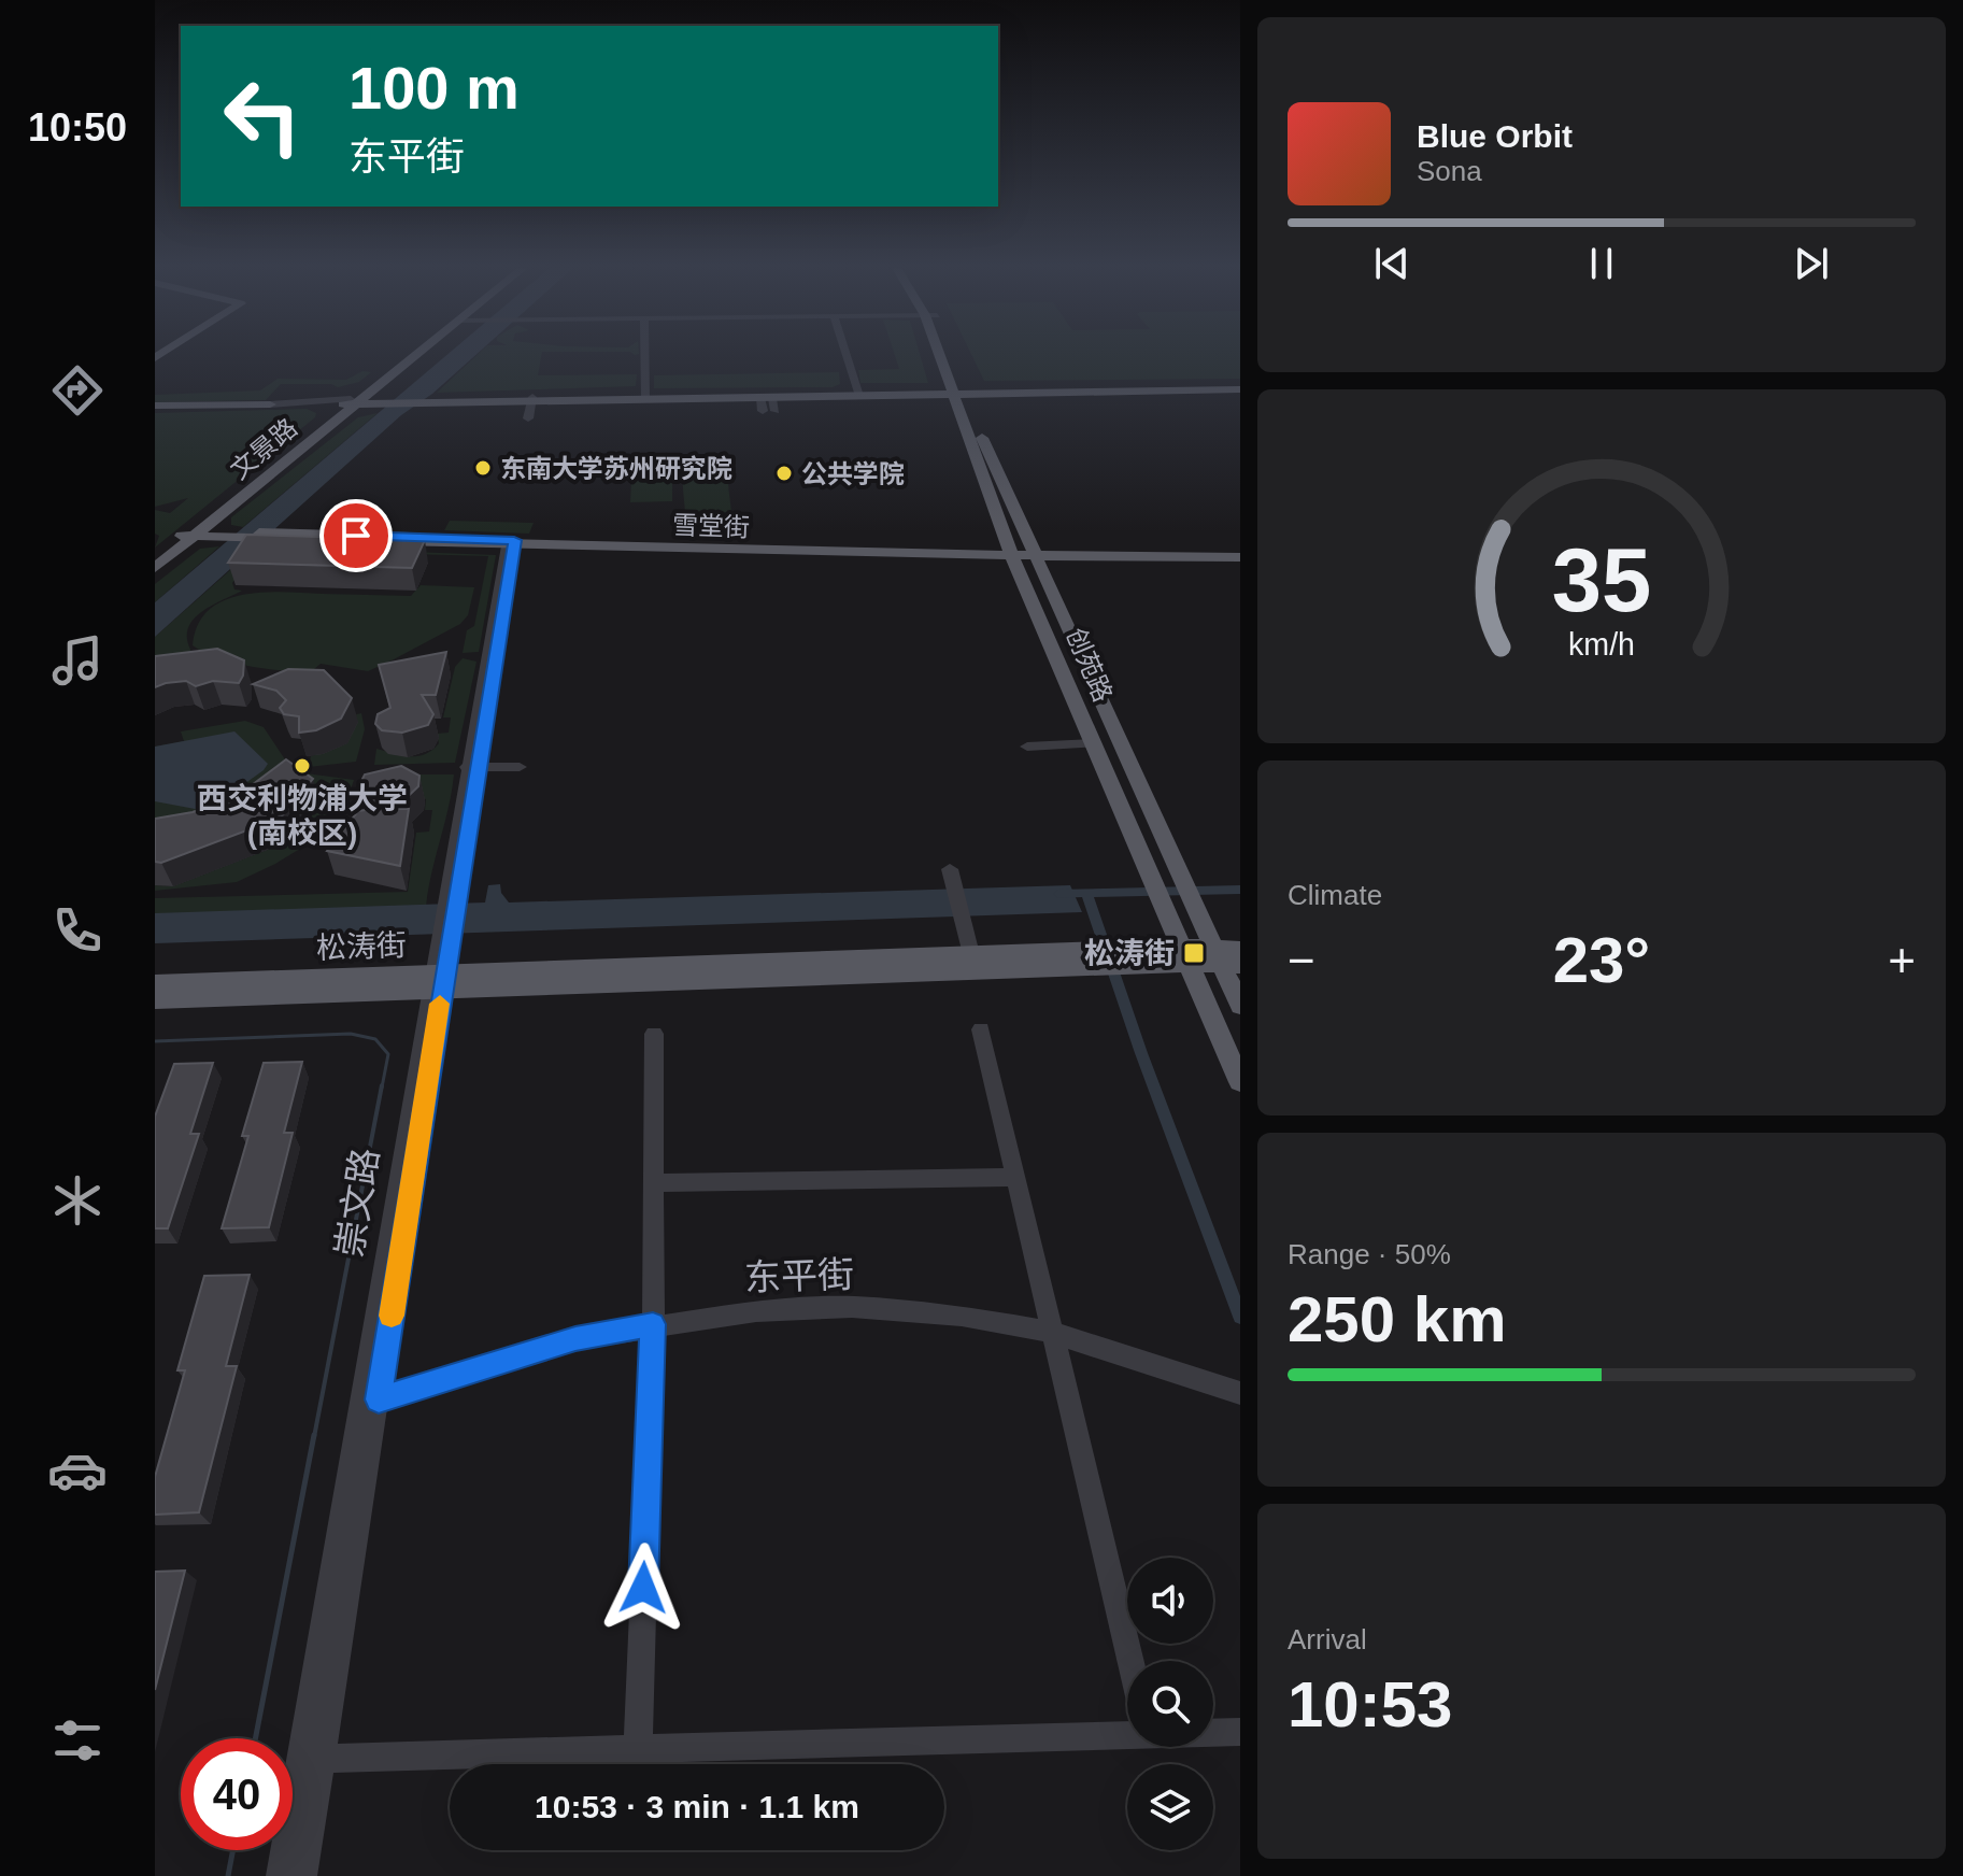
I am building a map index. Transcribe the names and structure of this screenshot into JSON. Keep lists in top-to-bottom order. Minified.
{"streets":{"main road":["文景路","雪堂街","创苑路","松涛街"],"street":["崇文路","东平街"]},"crossings":[["文景路","雪堂街"],["雪堂街","创苑路"],["雪堂街","崇文路"],["创苑路","松涛街"],["松涛街","崇文路"],["崇文路","东平街"]],"places":{"other":["东南大学苏州研究院","公共学院","西交利物浦大学 (南校区)"],"transit":["松涛街"]},"page":{"tabs":"10:50","turn":["100 m","东平街"],"song":["Blue Orbit","Sona"],"tile":["Climate",["Range · 50%","250 km"],["Arrival","10:53"]],"heat":["−","23°","+"],"limit":"40","trip":"10:53 · 3 min · 1.1 km","gauge":["35","km/h"]}}
